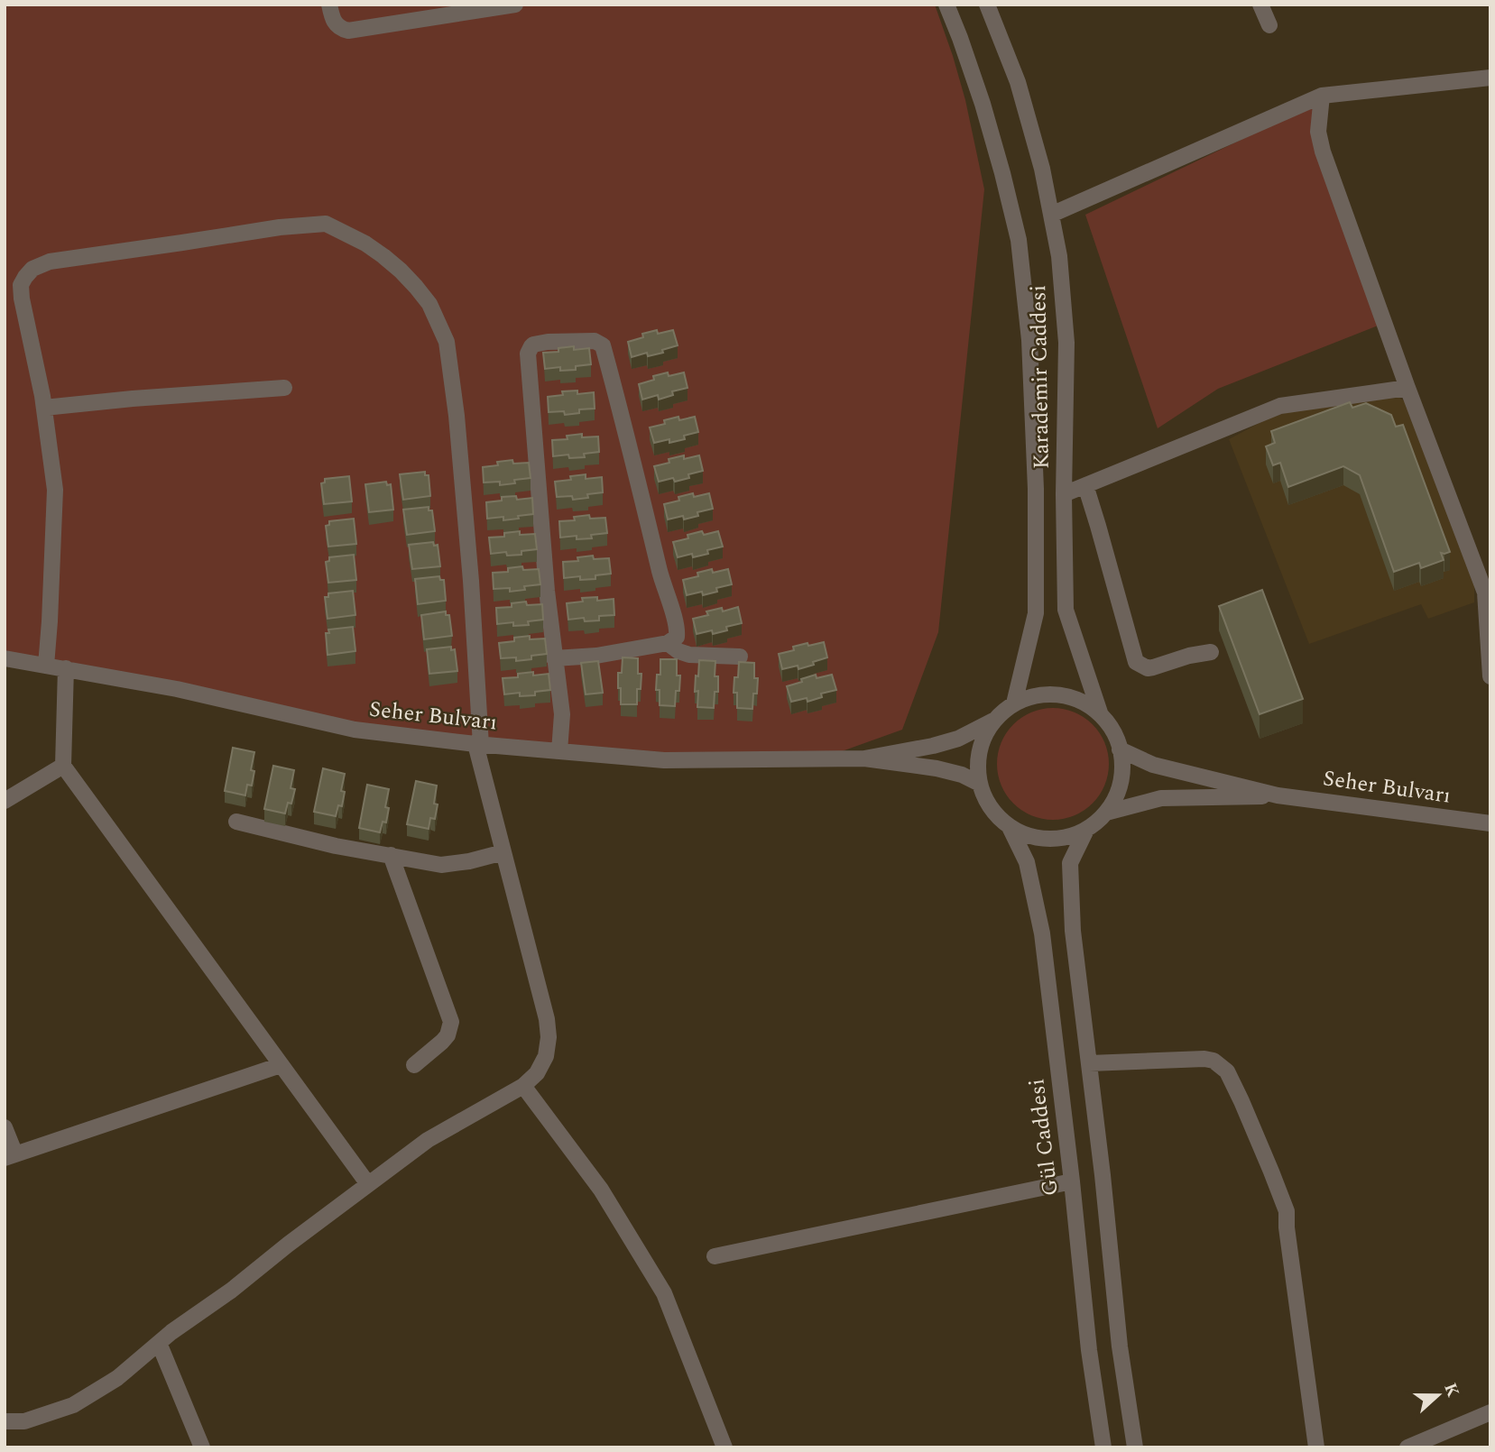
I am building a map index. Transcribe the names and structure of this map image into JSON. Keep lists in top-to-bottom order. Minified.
{"streets":{"street":["Karademir Caddesi","Seher Bulvarı","Gül Caddesi"]},"crossings":[["Karademir Caddesi","Seher Bulvarı"],["Karademir Caddesi","Gül Caddesi"],["Seher Bulvarı","Gül Caddesi"]],"north":"right"}
